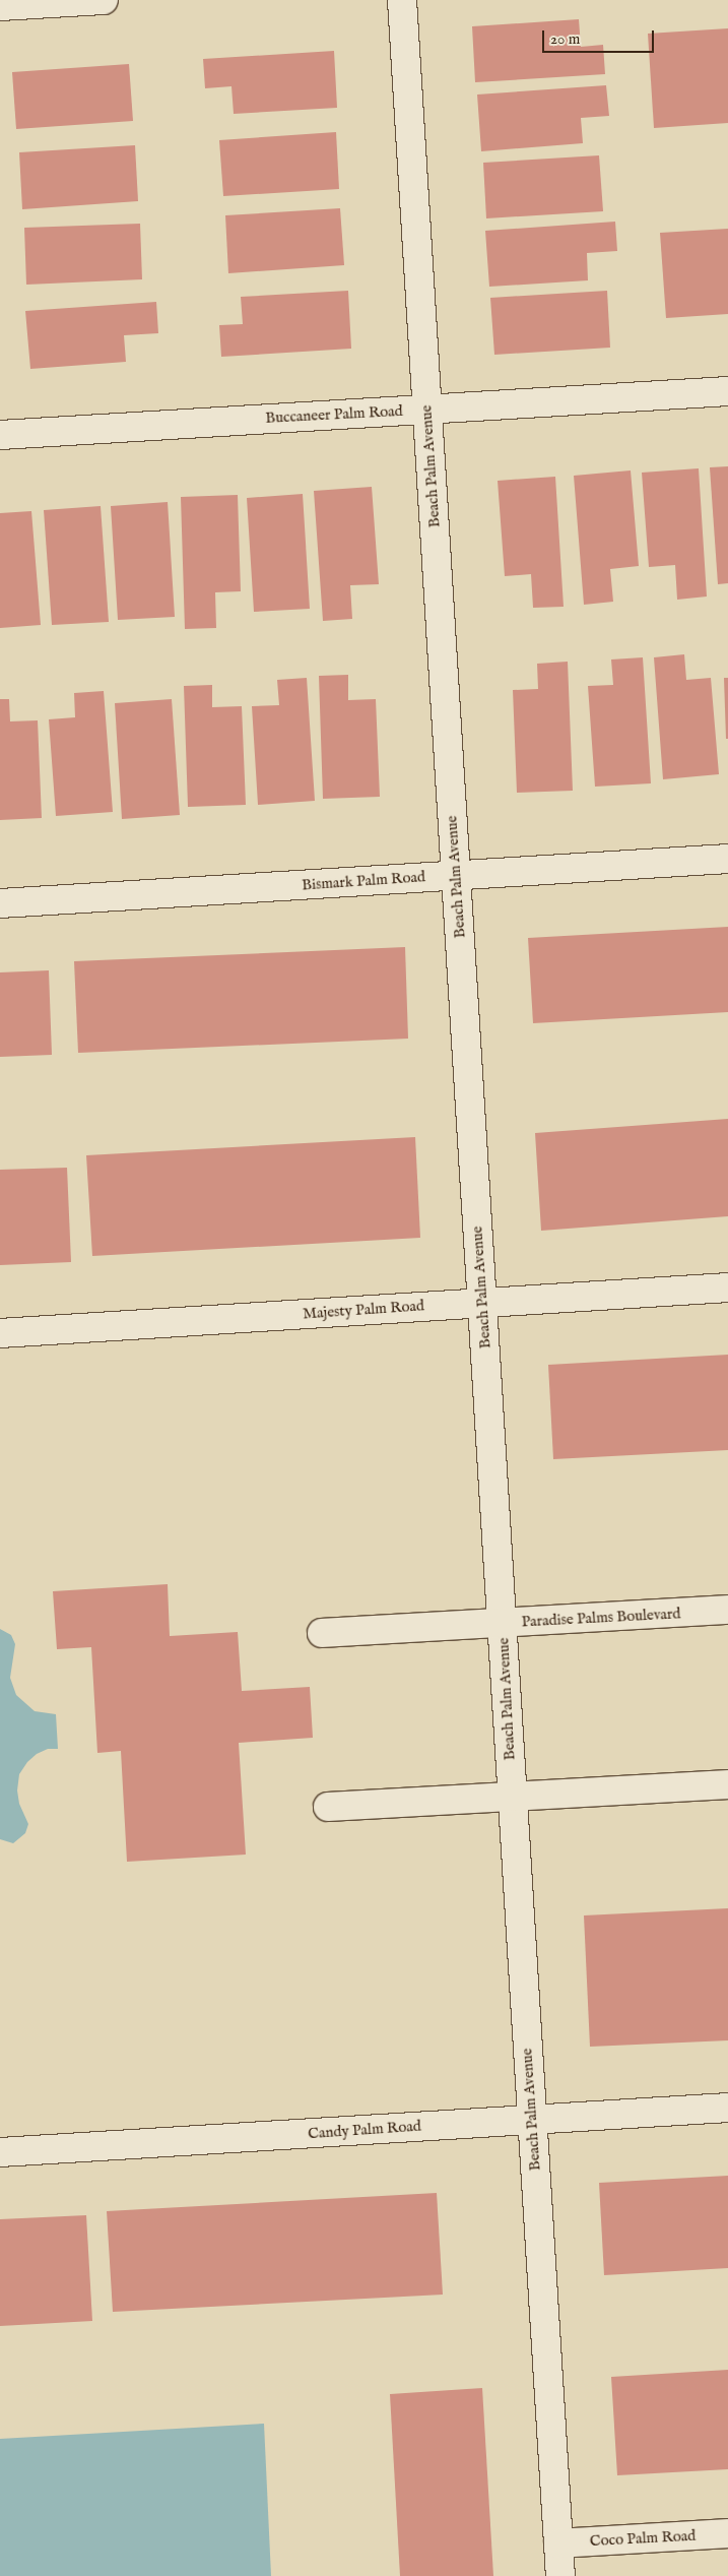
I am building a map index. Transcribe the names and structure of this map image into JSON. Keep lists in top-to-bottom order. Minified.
{"streets":{"street":["Buccaneer Palm Road","Beach Palm Avenue","Bismark Palm Road","Majesty Palm Road","Paradise Palms Boulevard","Candy Palm Road","Coco Palm Road"]},"crossings":[["Buccaneer Palm Road","Beach Palm Avenue"],["Beach Palm Avenue","Bismark Palm Road"],["Beach Palm Avenue","Majesty Palm Road"],["Beach Palm Avenue","Paradise Palms Boulevard"],["Beach Palm Avenue","Candy Palm Road"],["Beach Palm Avenue","Coco Palm Road"]],"scale_bar":"20 m"}
